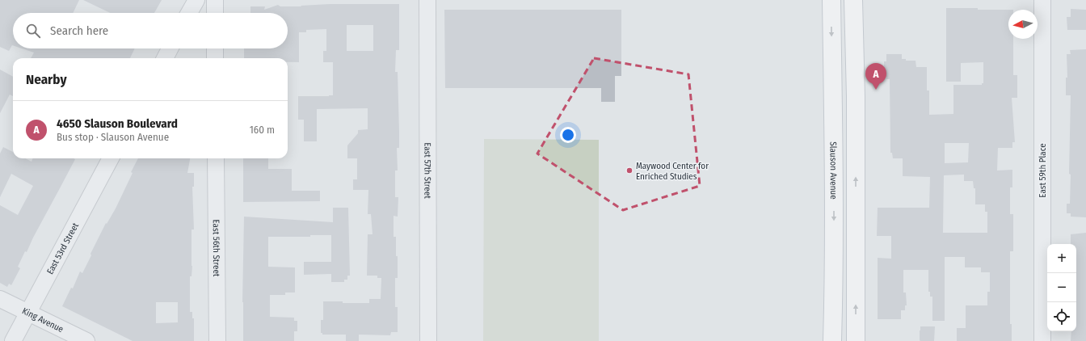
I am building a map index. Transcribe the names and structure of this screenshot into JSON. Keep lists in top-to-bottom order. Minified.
{"streets":{"main road":["Slauson Avenue"],"street":["East 57th Street","East 59th Place","East 53rd Street","East 56th Street","King Avenue"]},"crossings":[["East 53rd Street","King Avenue"]],"places":["Maywood Center for Enriched Studies"],"north":"left","page":{"search":"Search here","heading":"Nearby","pins":"A","list":[{"mark":"A","name":"4650 Slauson Boulevard","note":"Bus stop · Slauson Avenue","value":"160 m"}],"map_buttons":["+","−"]}}
